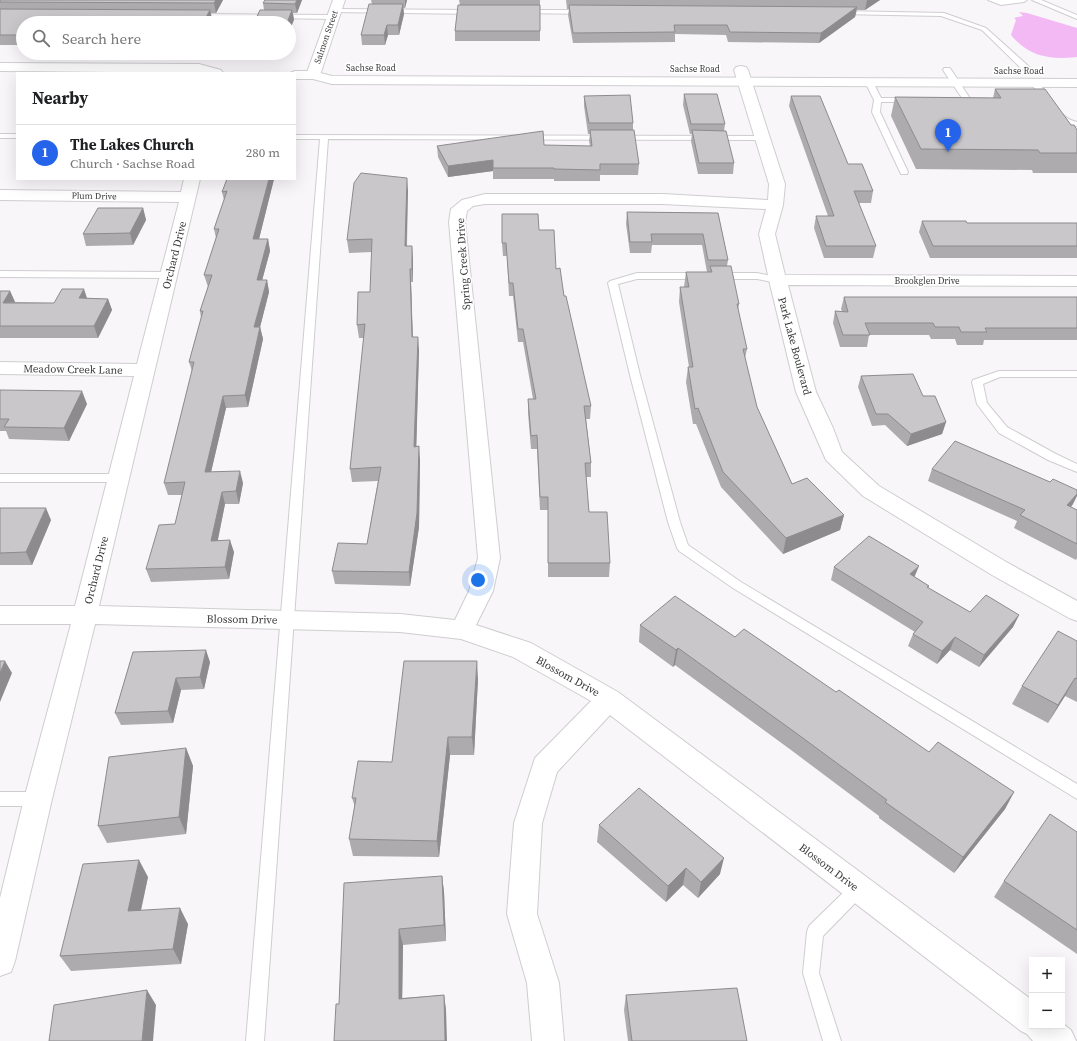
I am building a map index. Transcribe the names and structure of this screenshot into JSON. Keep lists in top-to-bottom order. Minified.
{"streets":{"street":["Salmon Street","Sachse Road","Plum Drive","Orchard Drive","Spring Creek Drive","Brookglen Drive","Park Lake Boulevard","Meadow Creek Lane","Blossom Drive"]},"crossings":[["Salmon Street","Sachse Road"],["Sachse Road","Park Lake Boulevard"],["Plum Drive","Orchard Drive"],["Orchard Drive","Meadow Creek Lane"],["Orchard Drive","Blossom Drive"],["Spring Creek Drive","Park Lake Boulevard"],["Spring Creek Drive","Blossom Drive"],["Brookglen Drive","Park Lake Boulevard"]],"page":{"search":"Search here","heading":"Nearby","pins":"1","list":[{"mark":"1","name":"The Lakes Church","note":"Church · Sachse Road","value":"280 m"}],"map_buttons":["+","−"]}}
